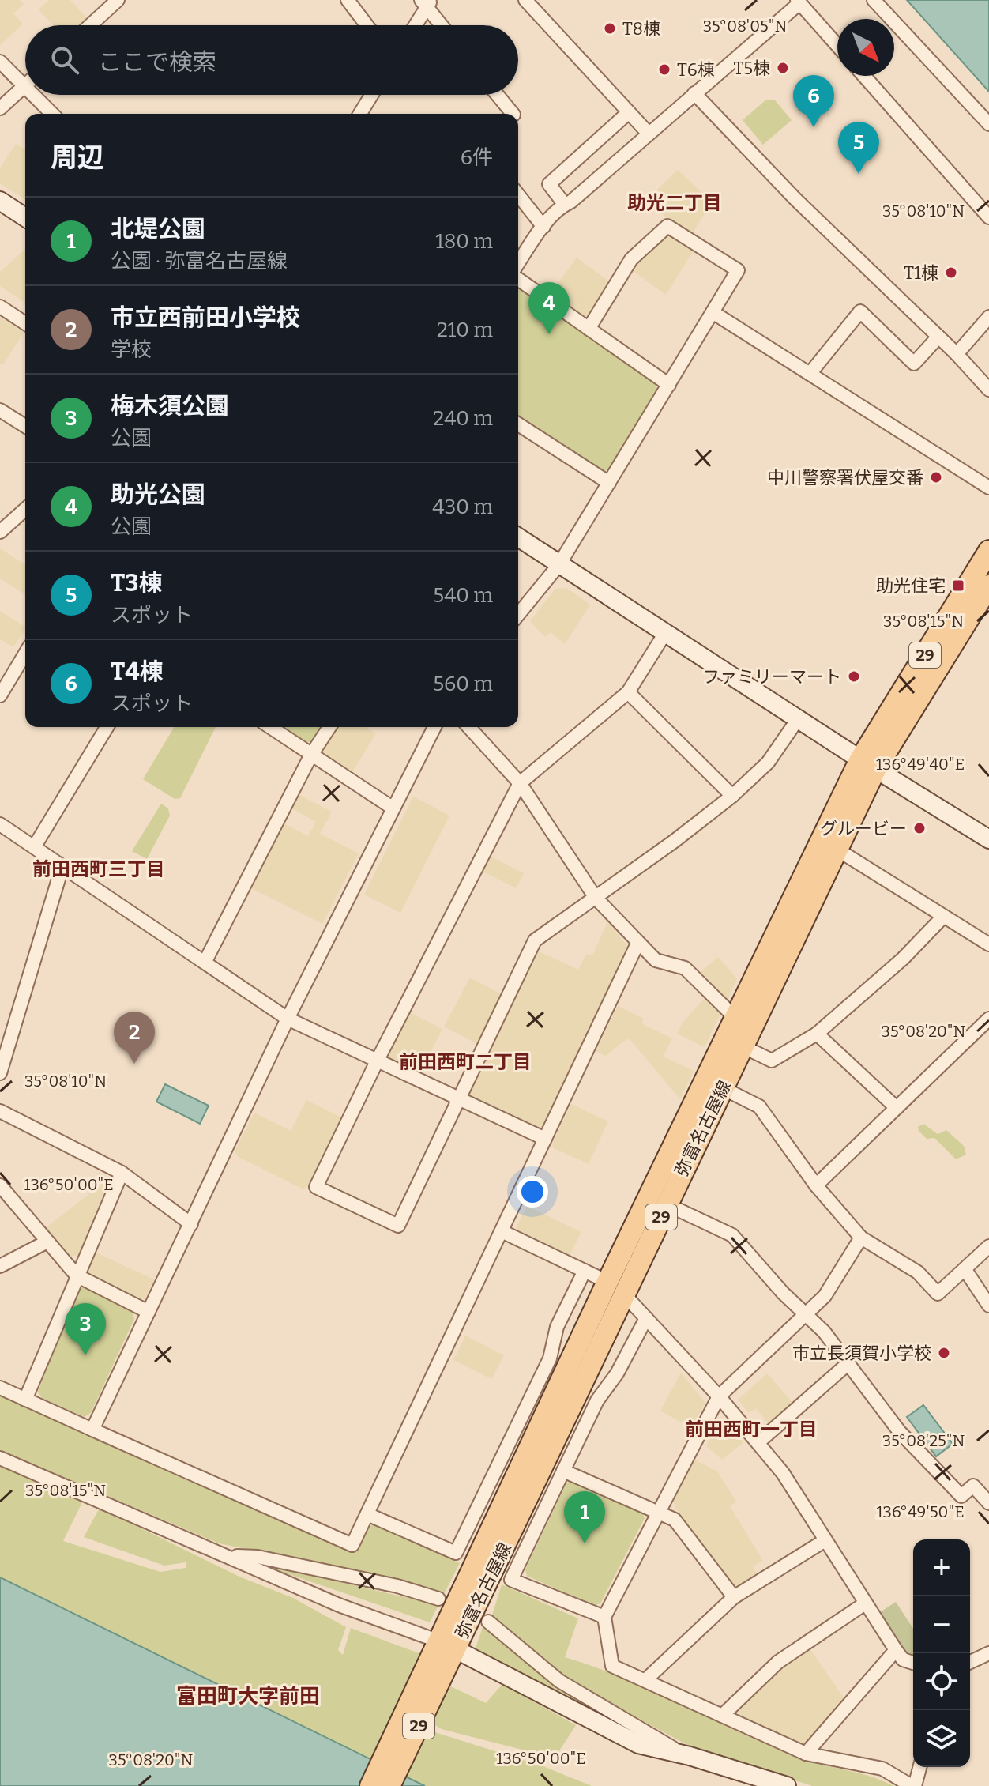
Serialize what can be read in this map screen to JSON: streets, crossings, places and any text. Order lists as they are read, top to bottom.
{
  "streets": {
    "main road": ["29", "弥富名古屋線"]
  },
  "crossings": [
    ["29", "弥富名古屋線"]
  ],
  "districts": [
    "助光二丁目",
    "前田西町三丁目",
    "前田西町二丁目",
    "前田西町一丁目",
    "富田町大字前田"
  ],
  "places": {
    "other": [
      "T8棟",
      "T5棟",
      "T6棟",
      "T1棟",
      "中川警察署伏屋交番",
      "ファミリーマート",
      "グルービー",
      "市立長須賀小学校"
    ],
    "transit": ["助光住宅"]
  },
  "north": "bottom right",
  "page": {
    "search": "ここで検索",
    "pins": [
      "6",
      "5",
      "4",
      "2",
      "3",
      "1"
    ],
    "heading": ["周辺", "6件"],
    "list": [
      {
        "mark": "1",
        "name": "北堤公園",
        "note": "公園 · 弥富名古屋線",
        "value": "180 m"
      },
      {
        "mark": "2",
        "name": "市立西前田小学校",
        "note": "学校",
        "value": "210 m"
      },
      {
        "mark": "3",
        "name": "梅木須公園",
        "note": "公園",
        "value": "240 m"
      },
      {
        "mark": "4",
        "name": "助光公園",
        "note": "公園",
        "value": "430 m"
      },
      {
        "mark": "5",
        "name": "T3棟",
        "note": "スポット",
        "value": "540 m"
      },
      {
        "mark": "6",
        "name": "T4棟",
        "note": "スポット",
        "value": "560 m"
      }
    ],
    "map_buttons": ["+", "−"]
  },
  "coordinates": [
    "35°08'05\"N",
    "35°08'10\"N",
    "35°08'15\"N",
    "136°49'40\"E",
    "35°08'20\"N",
    "136°50'00\"E",
    "35°08'25\"N",
    "136°49'50\"E"
  ]
}
